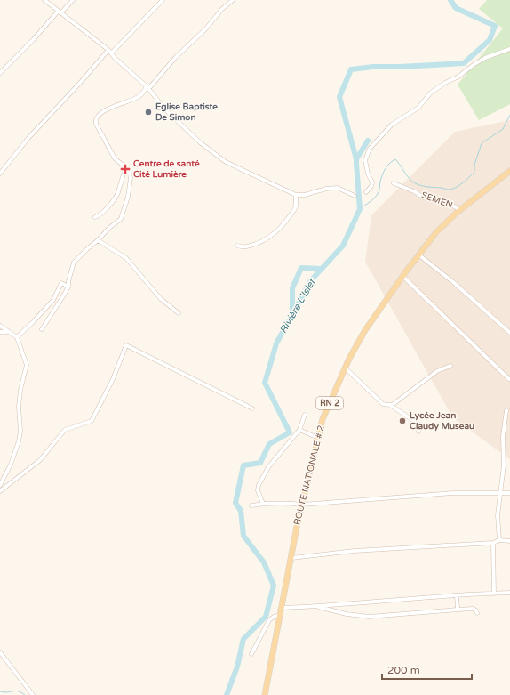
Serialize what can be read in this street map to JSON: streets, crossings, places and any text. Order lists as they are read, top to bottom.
{
  "streets": {
    "main road": ["RN 2", "ROUTE NATIONALE # 2"],
    "street": ["SEMEN"]
  },
  "crossings": [
    ["SEMEN", "ROUTE NATIONALE # 2"]
  ],
  "water": ["Rivière L'Islet"],
  "places": {
    "other": ["Eglise Baptiste De Simon", "Lycée Jean Claudy Museau"],
    "health": ["Centre de santé Cité Lumière"]
  },
  "scale_bar": "200 m"
}
